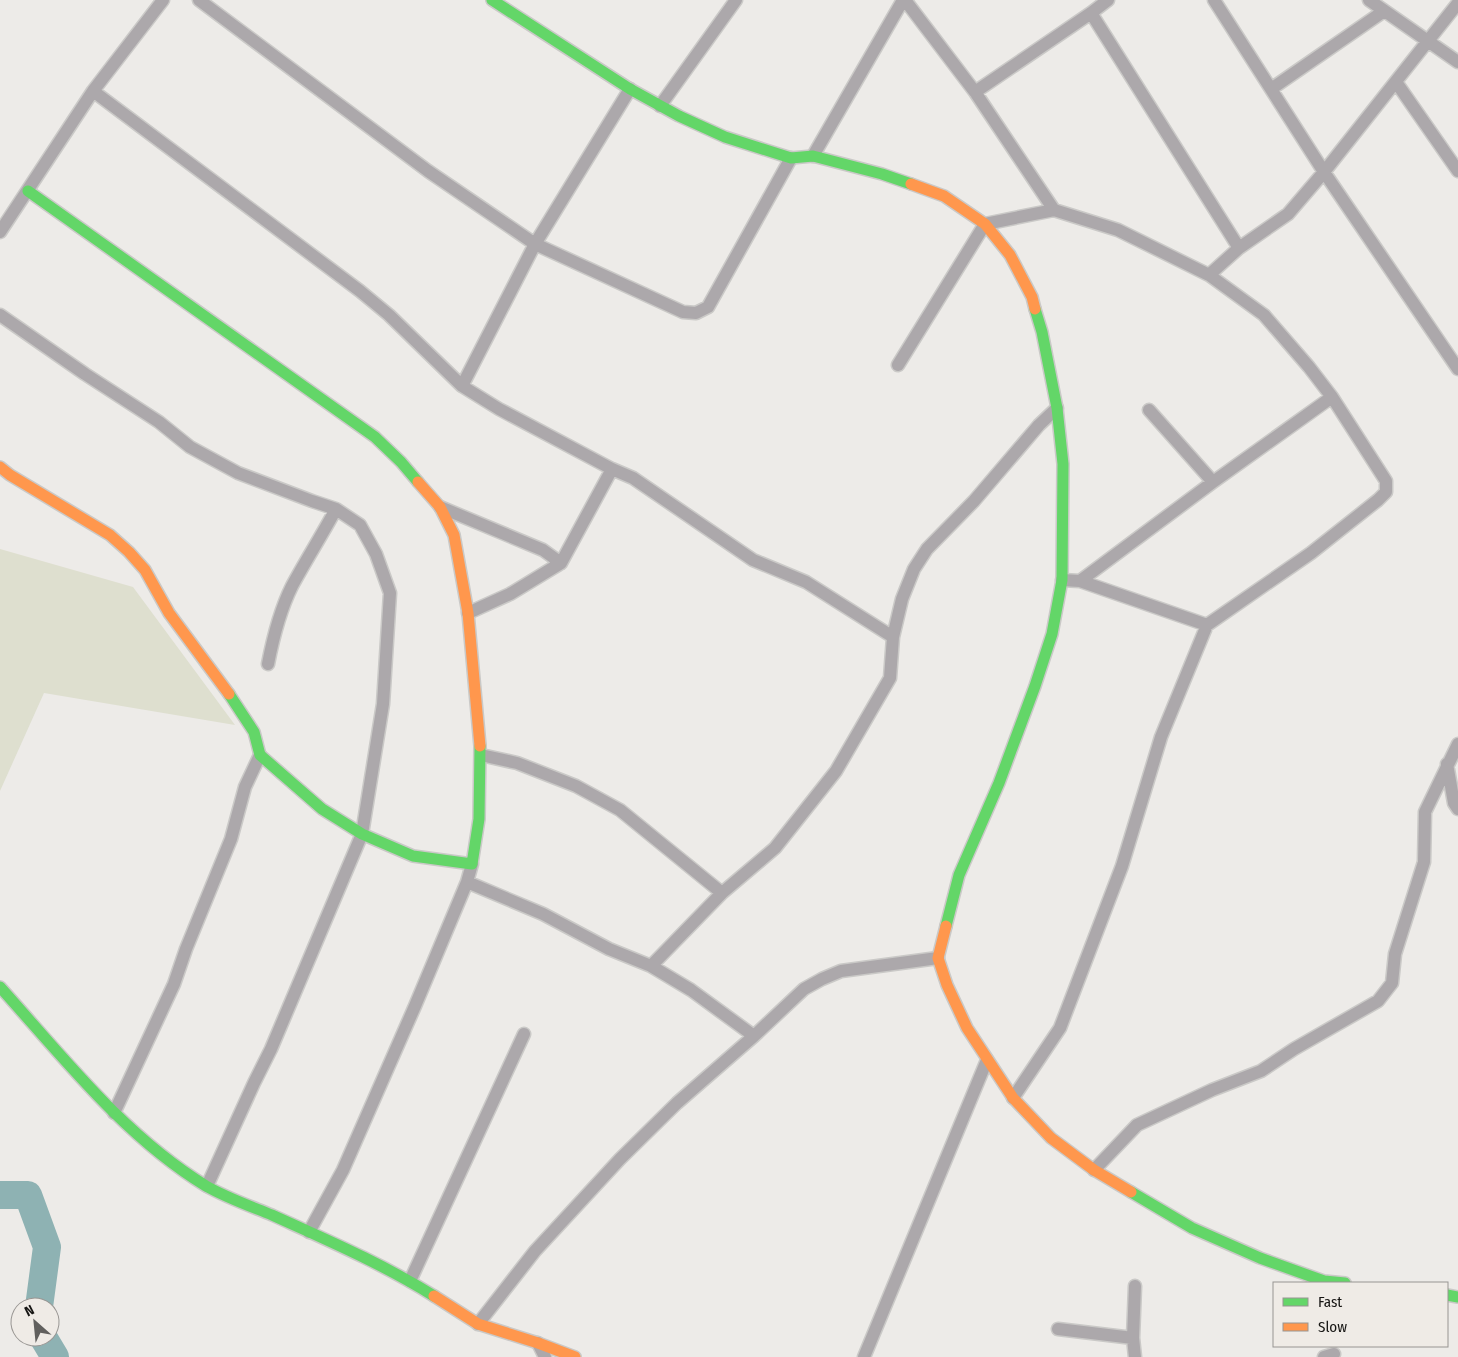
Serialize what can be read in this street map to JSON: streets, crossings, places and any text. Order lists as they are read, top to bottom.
{
  "legend": ["Fast", "Slow"],
  "north": "top left"
}
